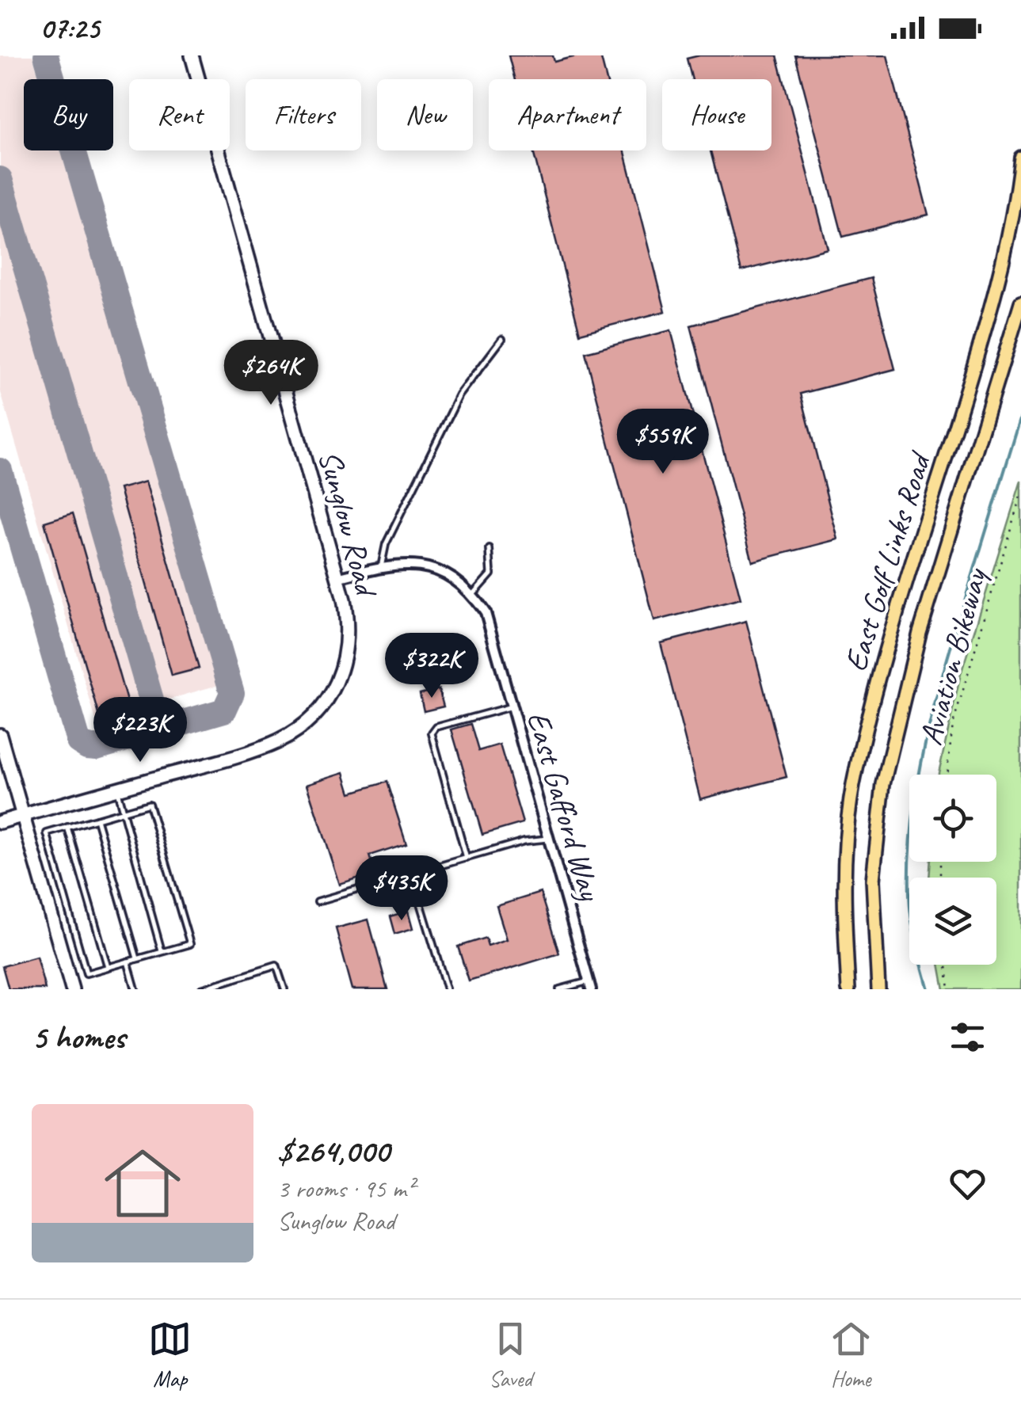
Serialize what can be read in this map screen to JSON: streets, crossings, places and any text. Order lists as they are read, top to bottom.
{
  "streets": {
    "main road": ["East Golf Links Road"],
    "street": ["Sunglow Road", "East Gafford Way"],
    "path": ["Aviation Bikeway"]
  },
  "crossings": [
    ["Sunglow Road", "East Gafford Way"]
  ],
  "page": {
    "status": "07:25",
    "chip": [
      "Buy",
      "Rent",
      "Filters",
      "New",
      "Apartment",
      "House"
    ],
    "price": [
      "$264K",
      "$559K",
      "$322K",
      "$223K",
      "$435K"
    ],
    "heading": "5 homes",
    "list": [
      {
        "name": "$264,000",
        "note": "3 rooms · 95 m² · Sunglow Road"
      }
    ],
    "tabs": ["Map", "Saved", "Home"]
  }
}
